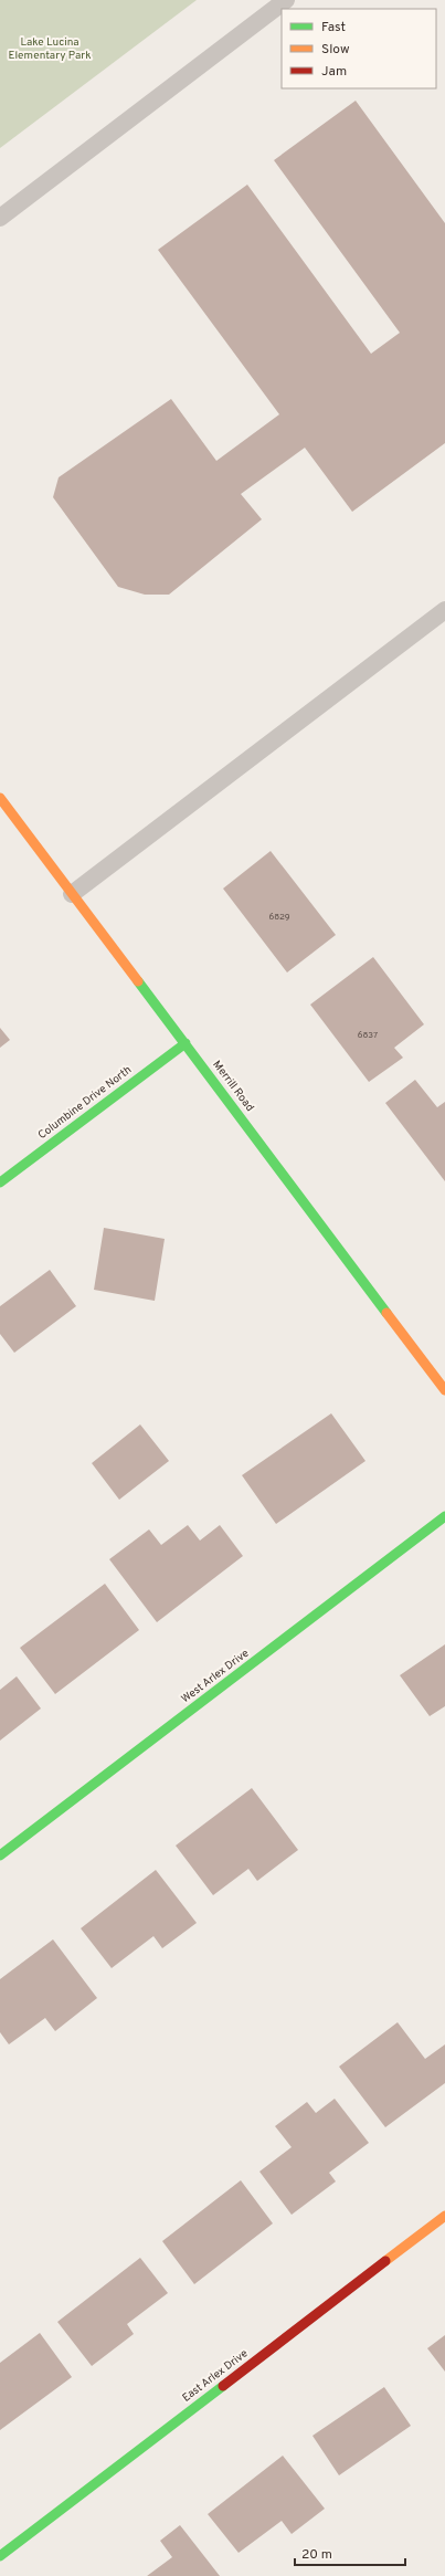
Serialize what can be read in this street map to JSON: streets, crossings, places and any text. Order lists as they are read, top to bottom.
{
  "streets": {
    "street": [
      "Merrill Road",
      "Columbine Drive North",
      "West Arlex Drive",
      "East Arlex Drive"
    ]
  },
  "crossings": [
    ["Merrill Road", "Columbine Drive North"]
  ],
  "parks": ["Lake Lucina Elementary Park"],
  "house_numbers": ["6829", "6837"],
  "legend": ["Fast", "Slow", "Jam"],
  "scale_bar": "20 m"
}
